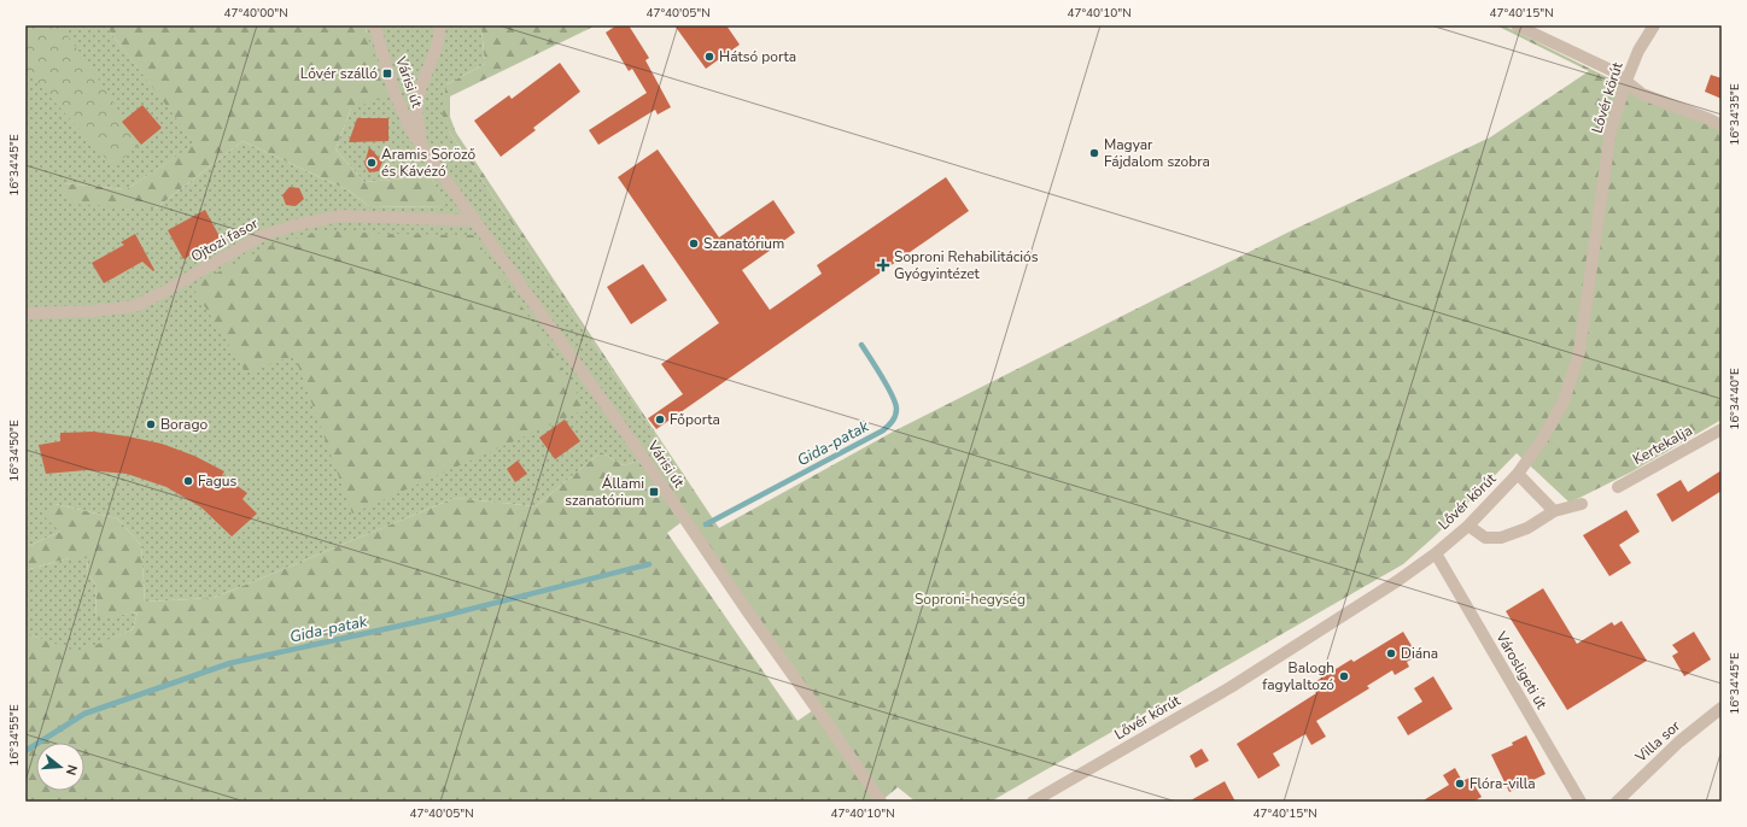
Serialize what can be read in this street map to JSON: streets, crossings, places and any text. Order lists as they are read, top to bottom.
{
  "streets": {
    "street": [
      "Várisi út",
      "Lővér körút",
      "Ojtozi fasor",
      "Kertekalja",
      "Városligeti út",
      "Villa sor"
    ]
  },
  "crossings": [
    ["Várisi út", "Ojtozi fasor"],
    ["Lővér körút", "Városligeti út"]
  ],
  "water": ["Gida-patak"],
  "parks": ["Soproni-hegység"],
  "places": {
    "other": [
      "Hátsó porta",
      "Magyar Fájdalom szobra",
      "Aramis Söröző és Kávézó",
      "Szanatórium",
      "Főporta",
      "Borago",
      "Fagus",
      "Diána",
      "Balogh fagylaltozó",
      "Flóra-villa"
    ],
    "transit": ["Lővér szálló", "Állami szanatórium"],
    "health": ["Soproni Rehabilitációs Gyógyintézet"]
  },
  "north": "right",
  "coordinates": [
    "47°40'00\"N",
    "47°40'05\"N",
    "47°40'10\"N",
    "47°40'15\"N",
    "16°34'35\"E",
    "16°34'45\"E",
    "16°34'40\"E",
    "16°34'50\"E",
    "16°34'55\"E"
  ]
}
